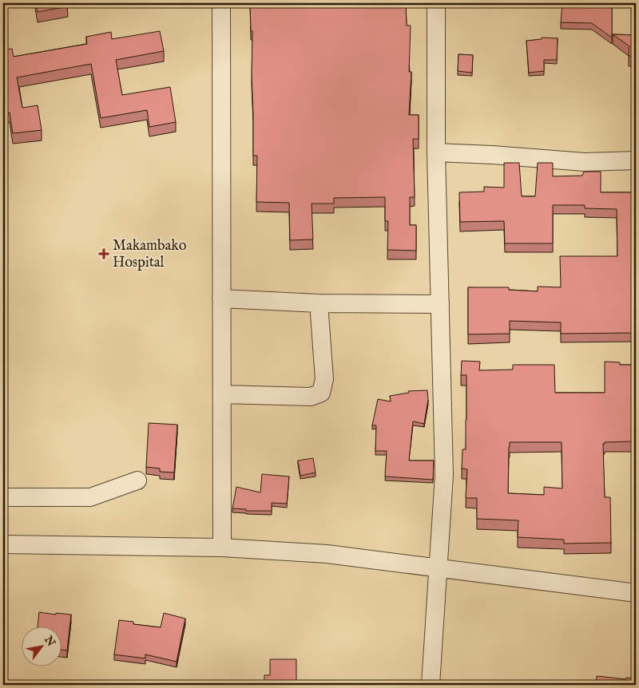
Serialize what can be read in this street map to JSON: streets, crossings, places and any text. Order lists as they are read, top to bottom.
{
  "places": {
    "health": ["Makambako Hospital"]
  },
  "north": "top right"
}
